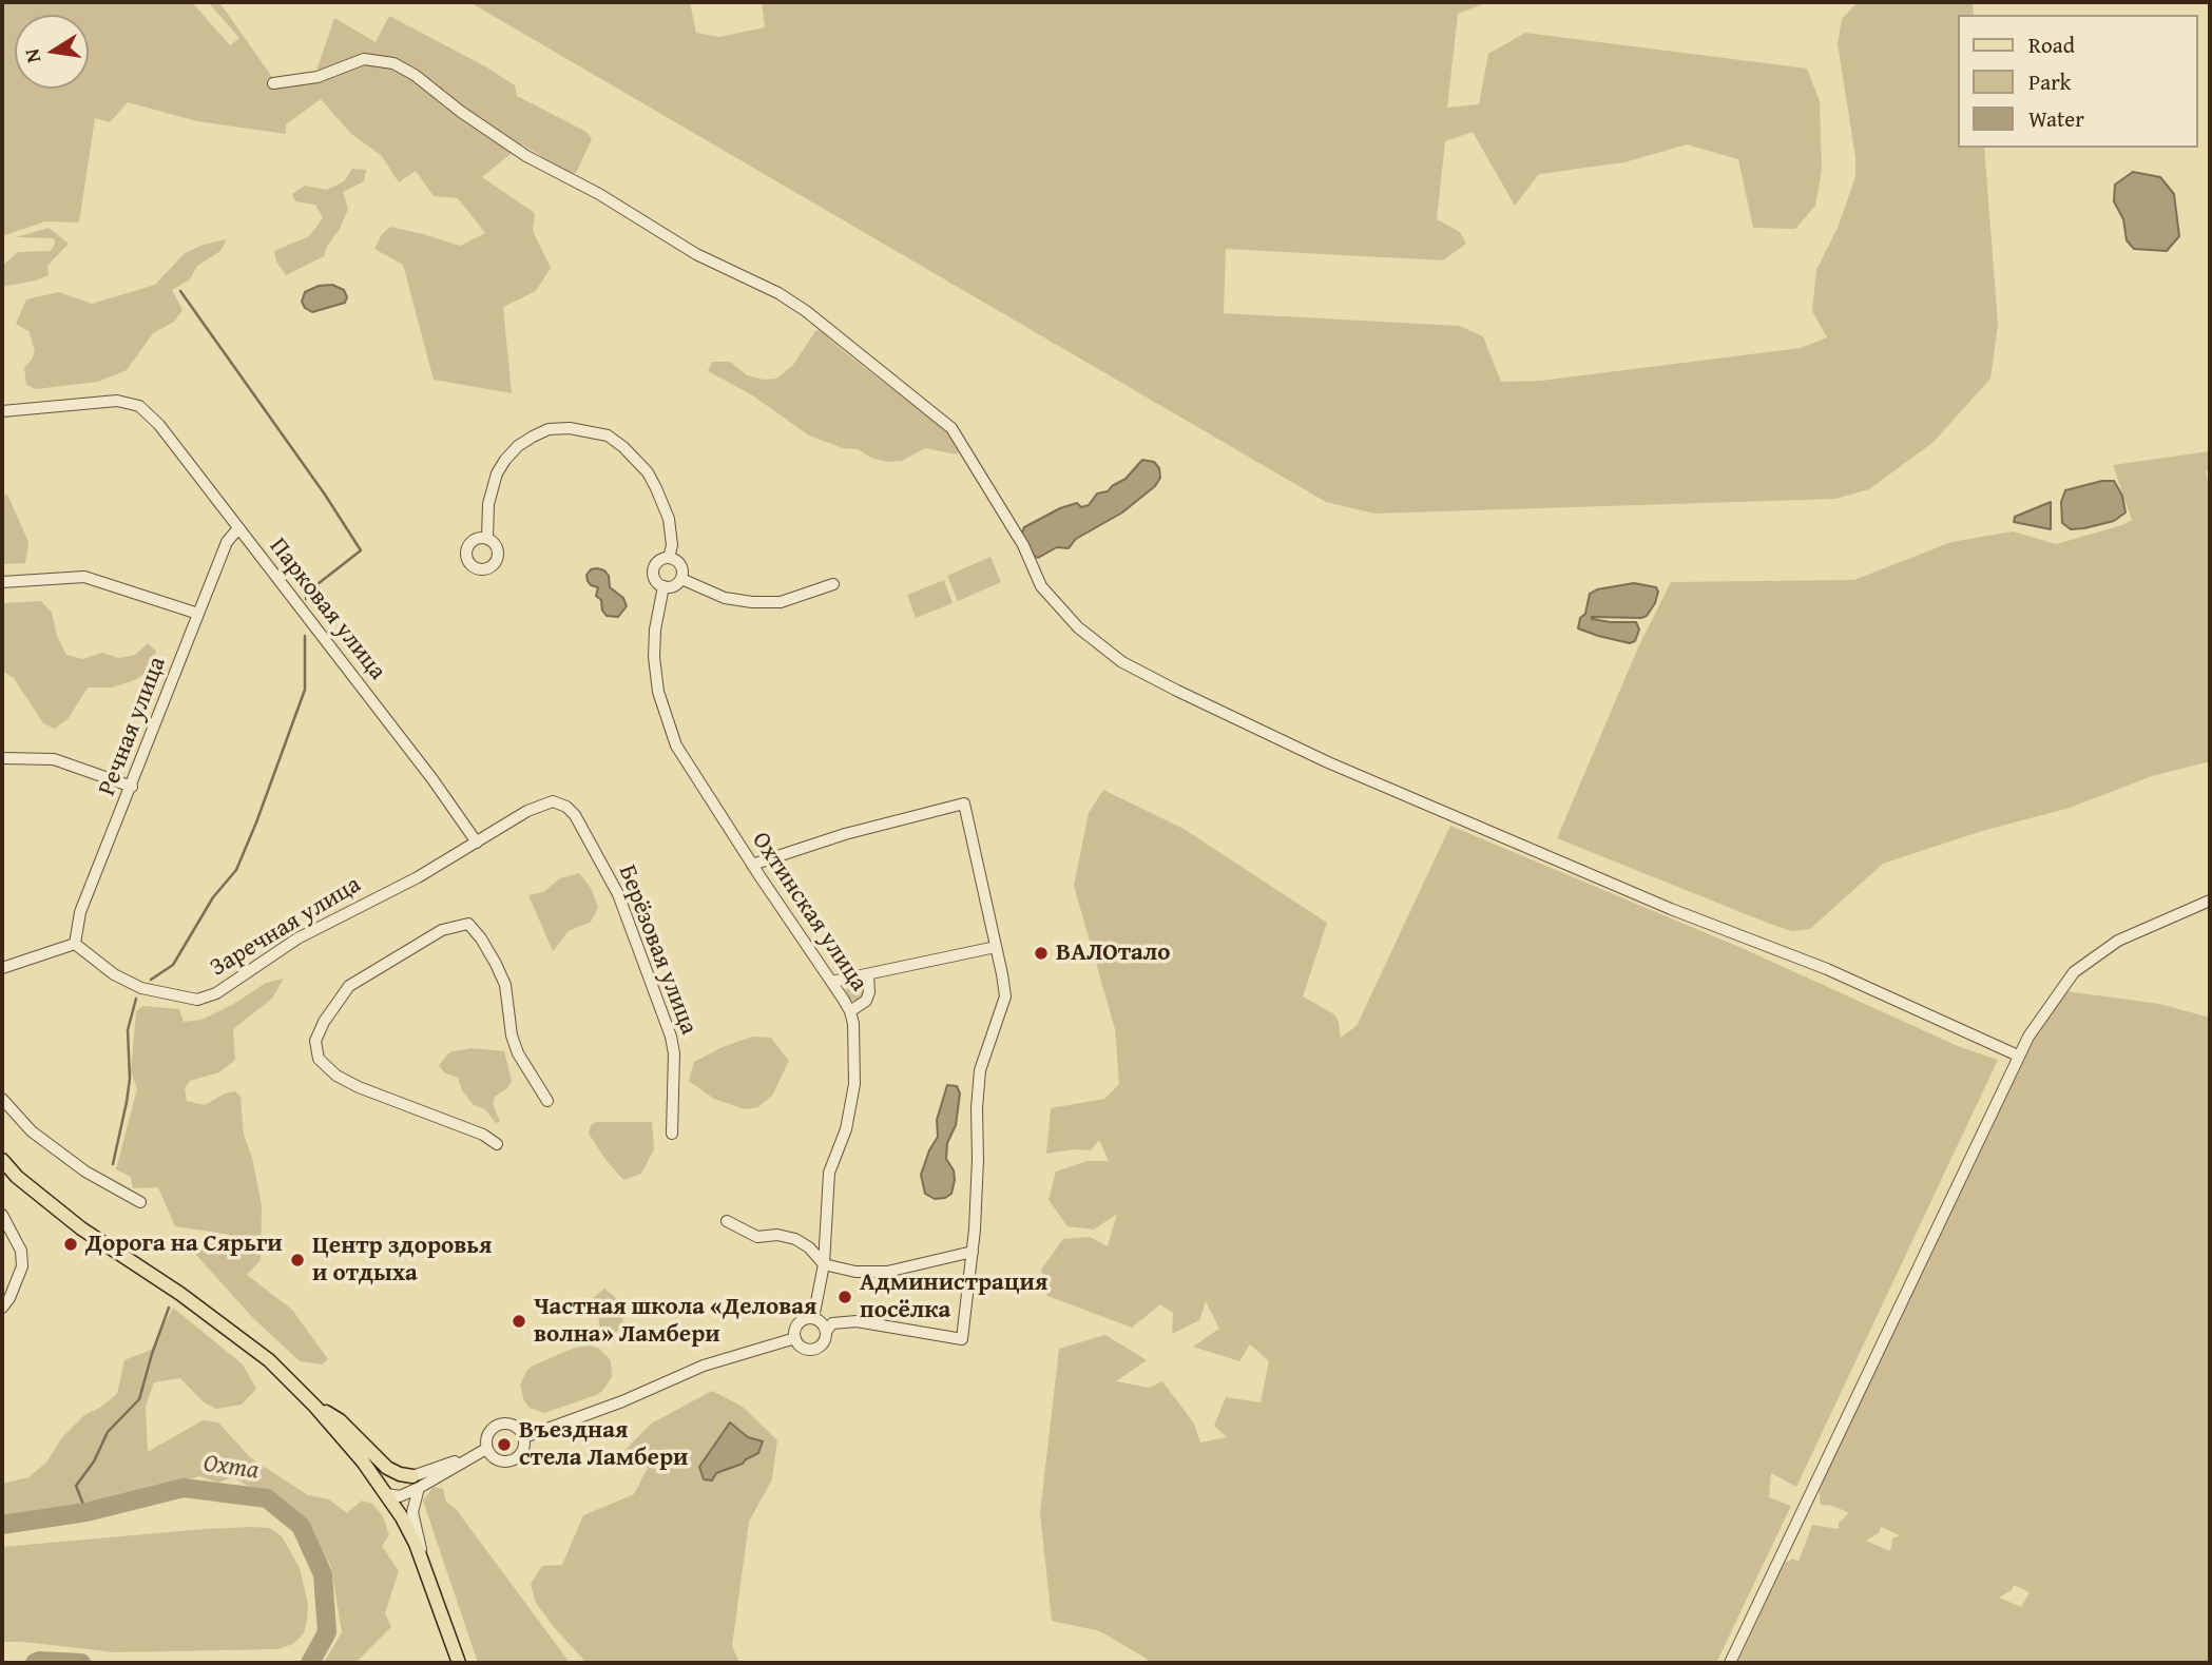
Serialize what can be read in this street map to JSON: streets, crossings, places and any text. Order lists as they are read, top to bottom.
{
  "streets": {
    "street": [
      "Парковая улица",
      "Речная улица",
      "Охтинская улица",
      "Заречная улица",
      "Берёзовая улица"
    ]
  },
  "crossings": [
    ["Парковая улица", "Речная улица"],
    ["Парковая улица", "Заречная улица"],
    ["Речная улица", "Заречная улица"],
    ["Заречная улица", "Берёзовая улица"]
  ],
  "water": ["Охта"],
  "places": [
    "ВАЛОтало",
    "Дорога на Сярьги",
    "Центр здоровья и отдыха",
    "Администрация посёлка",
    "Частная школа «Деловая волна» Ламбери",
    "Въездная стела Ламбери"
  ],
  "legend": ["Road", "Park", "Water"],
  "north": "left"
}
